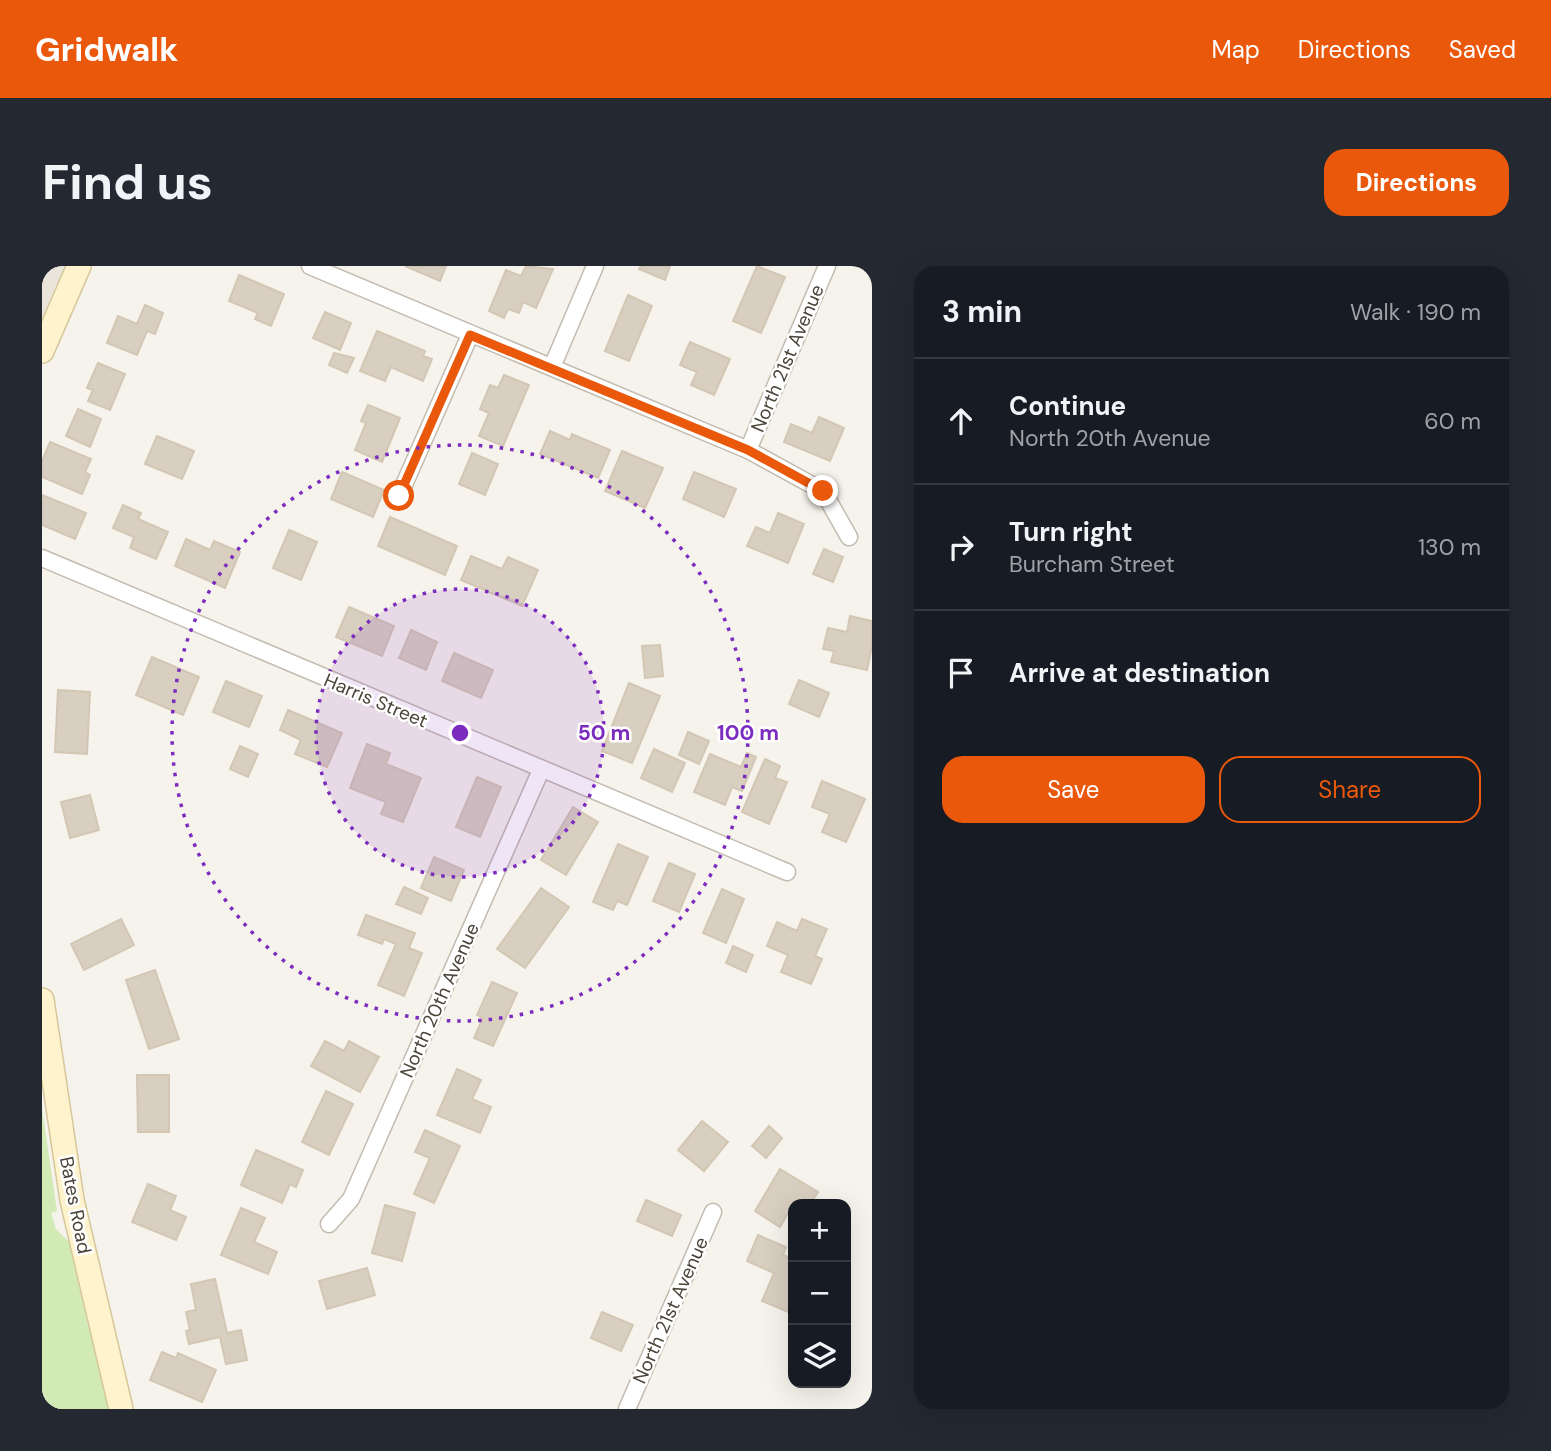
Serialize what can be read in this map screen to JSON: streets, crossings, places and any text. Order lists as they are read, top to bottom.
{
  "streets": {
    "street": [
      "North 21st Avenue",
      "Harris Street",
      "North 20th Avenue",
      "Bates Road"
    ]
  },
  "crossings": [
    ["Harris Street", "North 20th Avenue"]
  ],
  "page": {
    "header": "Gridwalk",
    "nav": ["Map", "Directions", "Saved"],
    "buttons": [
      "Directions",
      ["Save", "Share"]
    ],
    "title": "Find us",
    "heading": ["3 min", "Walk · 190 m"],
    "list": [
      ["Continue", "North 20th Avenue", "60 m"],
      ["Turn right", "Burcham Street", "130 m"],
      "Arrive at destination"
    ],
    "map_buttons": ["+", "−"]
  },
  "rings": ["50 m", "100 m"]
}
